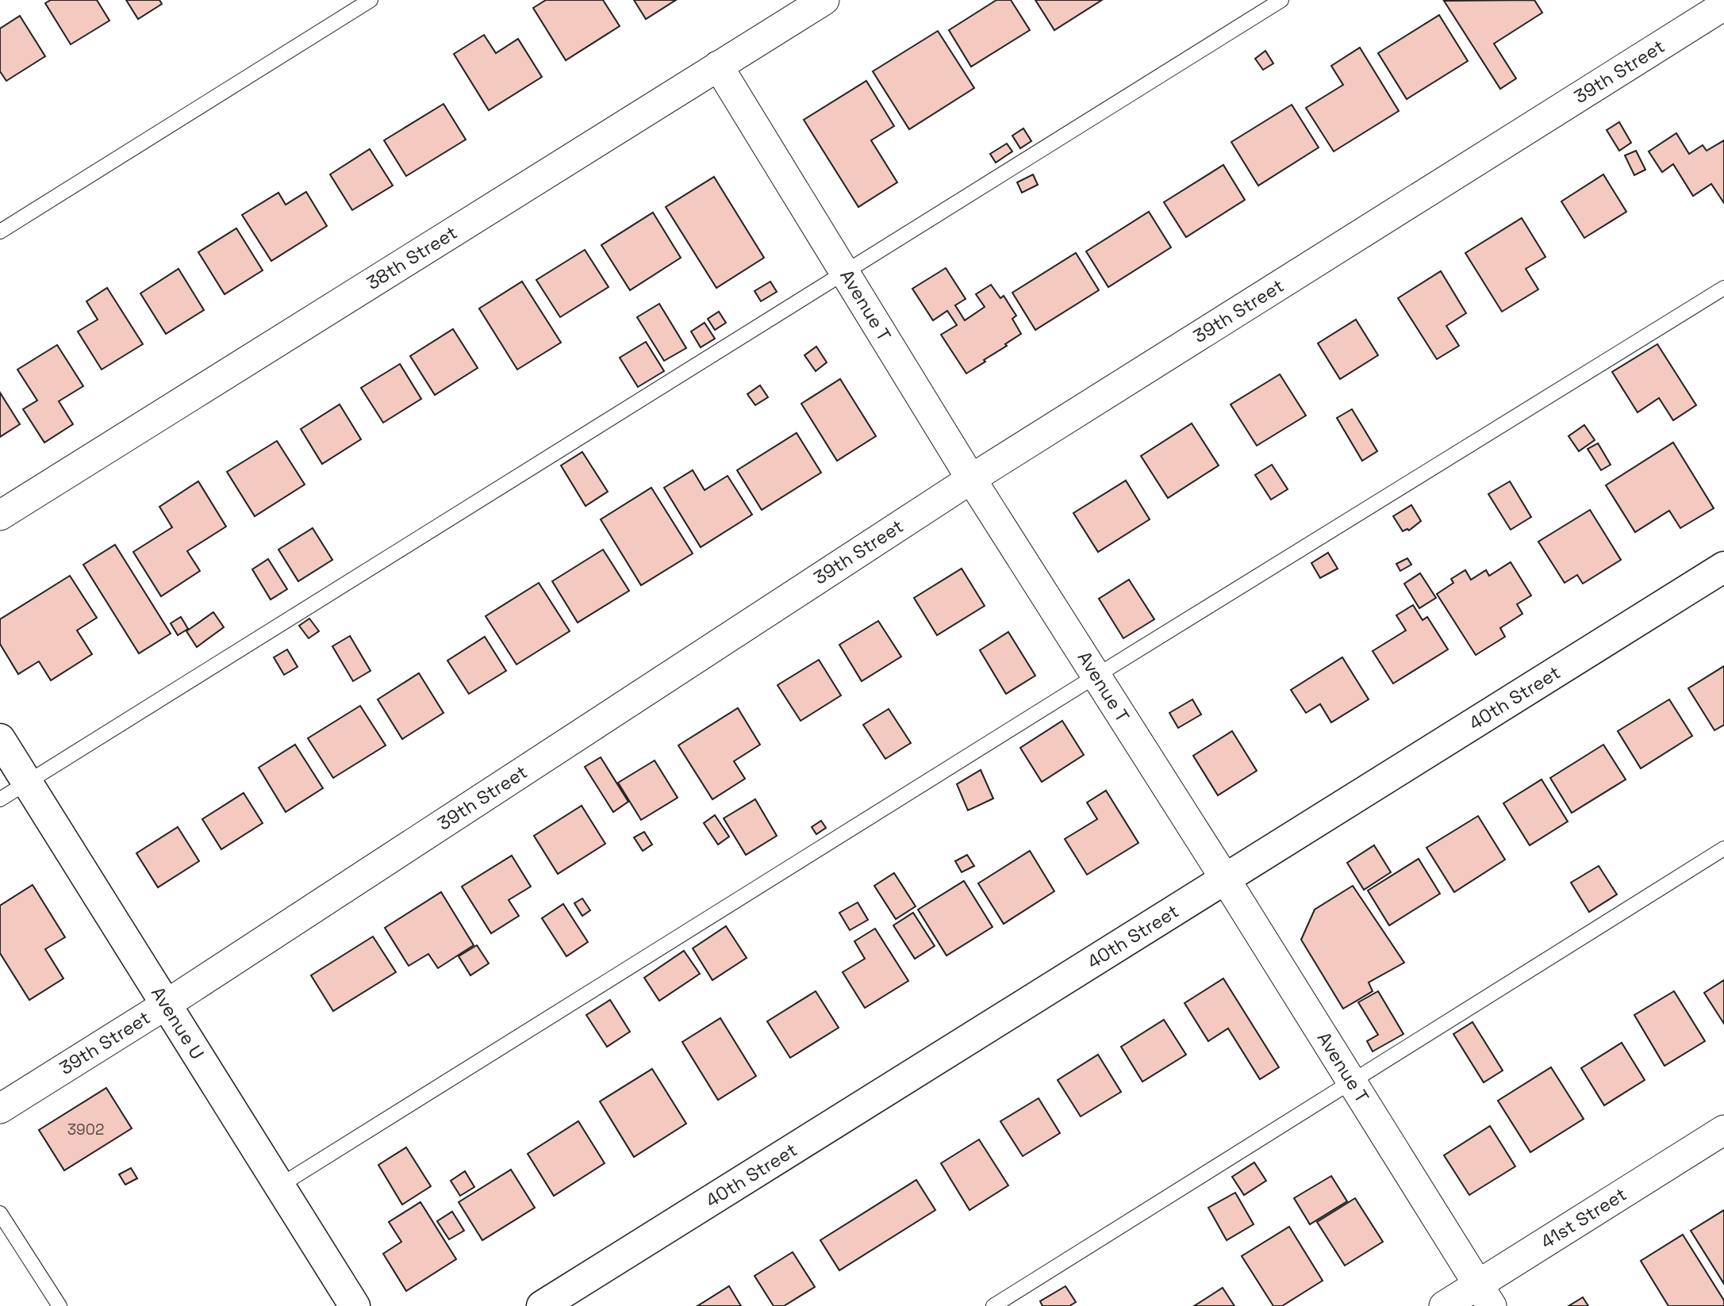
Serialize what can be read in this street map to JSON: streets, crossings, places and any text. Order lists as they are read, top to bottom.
{
  "streets": {
    "street": [
      "39th Street",
      "38th Street",
      "Avenue T",
      "40th Street",
      "Avenue U",
      "41st Street"
    ]
  },
  "crossings": [
    ["39th Street", "Avenue T"],
    ["39th Street", "Avenue U"],
    ["38th Street", "Avenue T"],
    ["Avenue T", "40th Street"],
    ["Avenue T", "41st Street"]
  ],
  "house_numbers": ["3902"]
}
